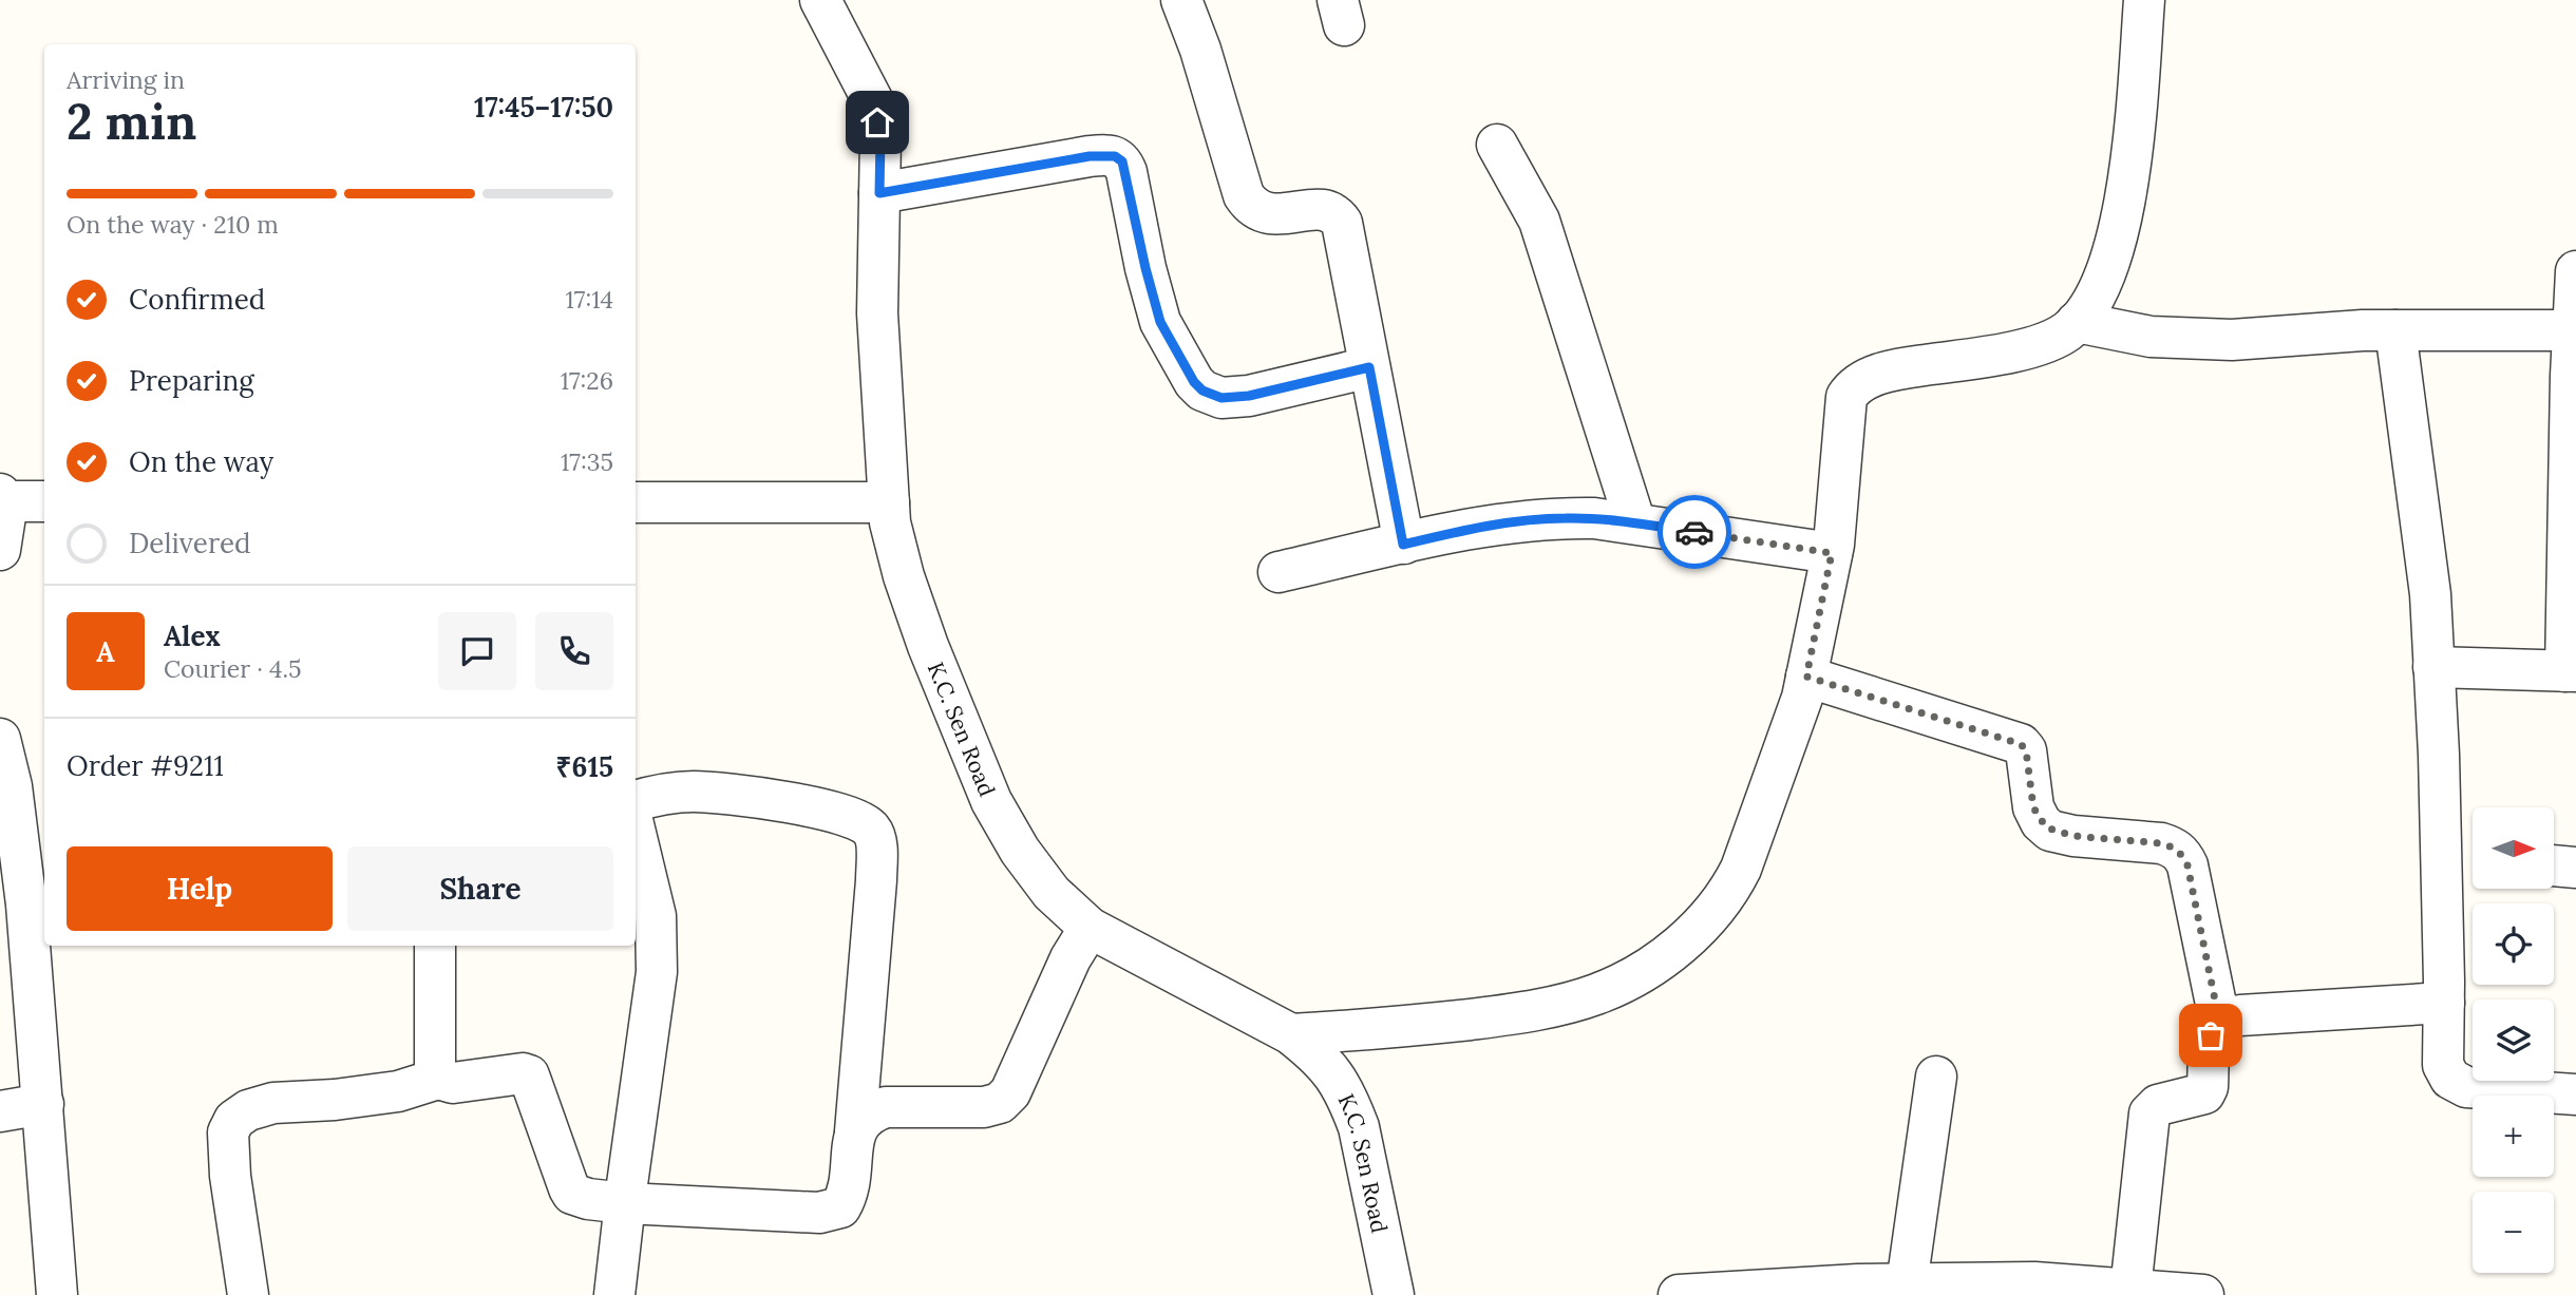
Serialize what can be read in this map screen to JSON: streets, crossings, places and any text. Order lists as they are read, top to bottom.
{
  "streets": {
    "street": ["K.C. Sen Road"]
  },
  "north": "right",
  "page": {
    "heading": ["2 min", "Arriving in", "17:45–17:50"],
    "panel": [
      "Alex",
      "Courier · 4.5",
      "Order #9211",
      "₹615"
    ],
    "bar": "On the way · 210 m",
    "list": [
      ["Confirmed", "17:14"],
      ["Preparing", "17:26"],
      ["On the way", "17:35"],
      "Delivered"
    ],
    "round": "A",
    "map_buttons": ["+", "−"],
    "buttons": ["Help", "Share"]
  }
}
